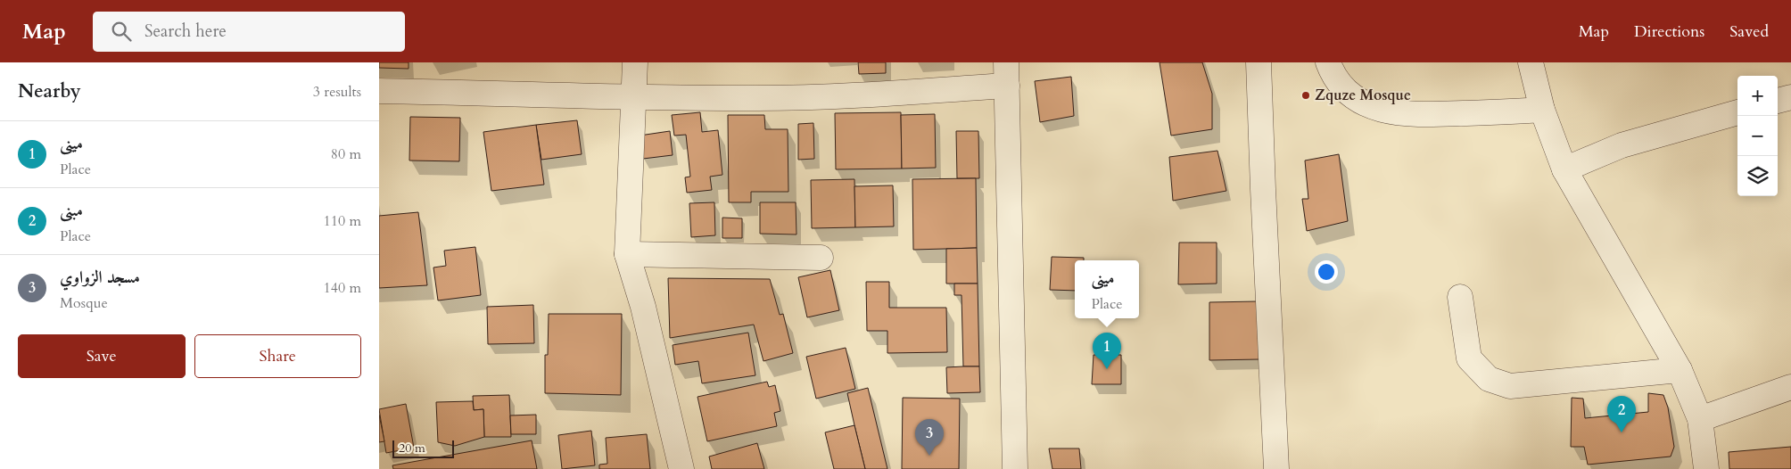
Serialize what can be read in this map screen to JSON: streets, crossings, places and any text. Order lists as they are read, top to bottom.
{
  "places": ["Zquze Mosque"],
  "scale_bar": "20 m",
  "page": {
    "header": "Map",
    "search": "Search here",
    "nav": ["Map", "Directions", "Saved"],
    "heading": ["Nearby", "3 results"],
    "map_buttons": ["+", "−"],
    "list": [
      {
        "mark": "1",
        "name": "مينى",
        "note": "Place",
        "value": "80 m"
      },
      {
        "mark": "2",
        "name": "مبنى",
        "note": "Place",
        "value": "110 m"
      },
      {
        "mark": "3",
        "name": "مسجد الزواوي",
        "note": "Mosque",
        "value": "140 m"
      }
    ],
    "popup": ["مينى", "Place"],
    "buttons": ["Save", "Share"],
    "pins": ["1", "2", "3"],
    "scale": "20 m"
  }
}
